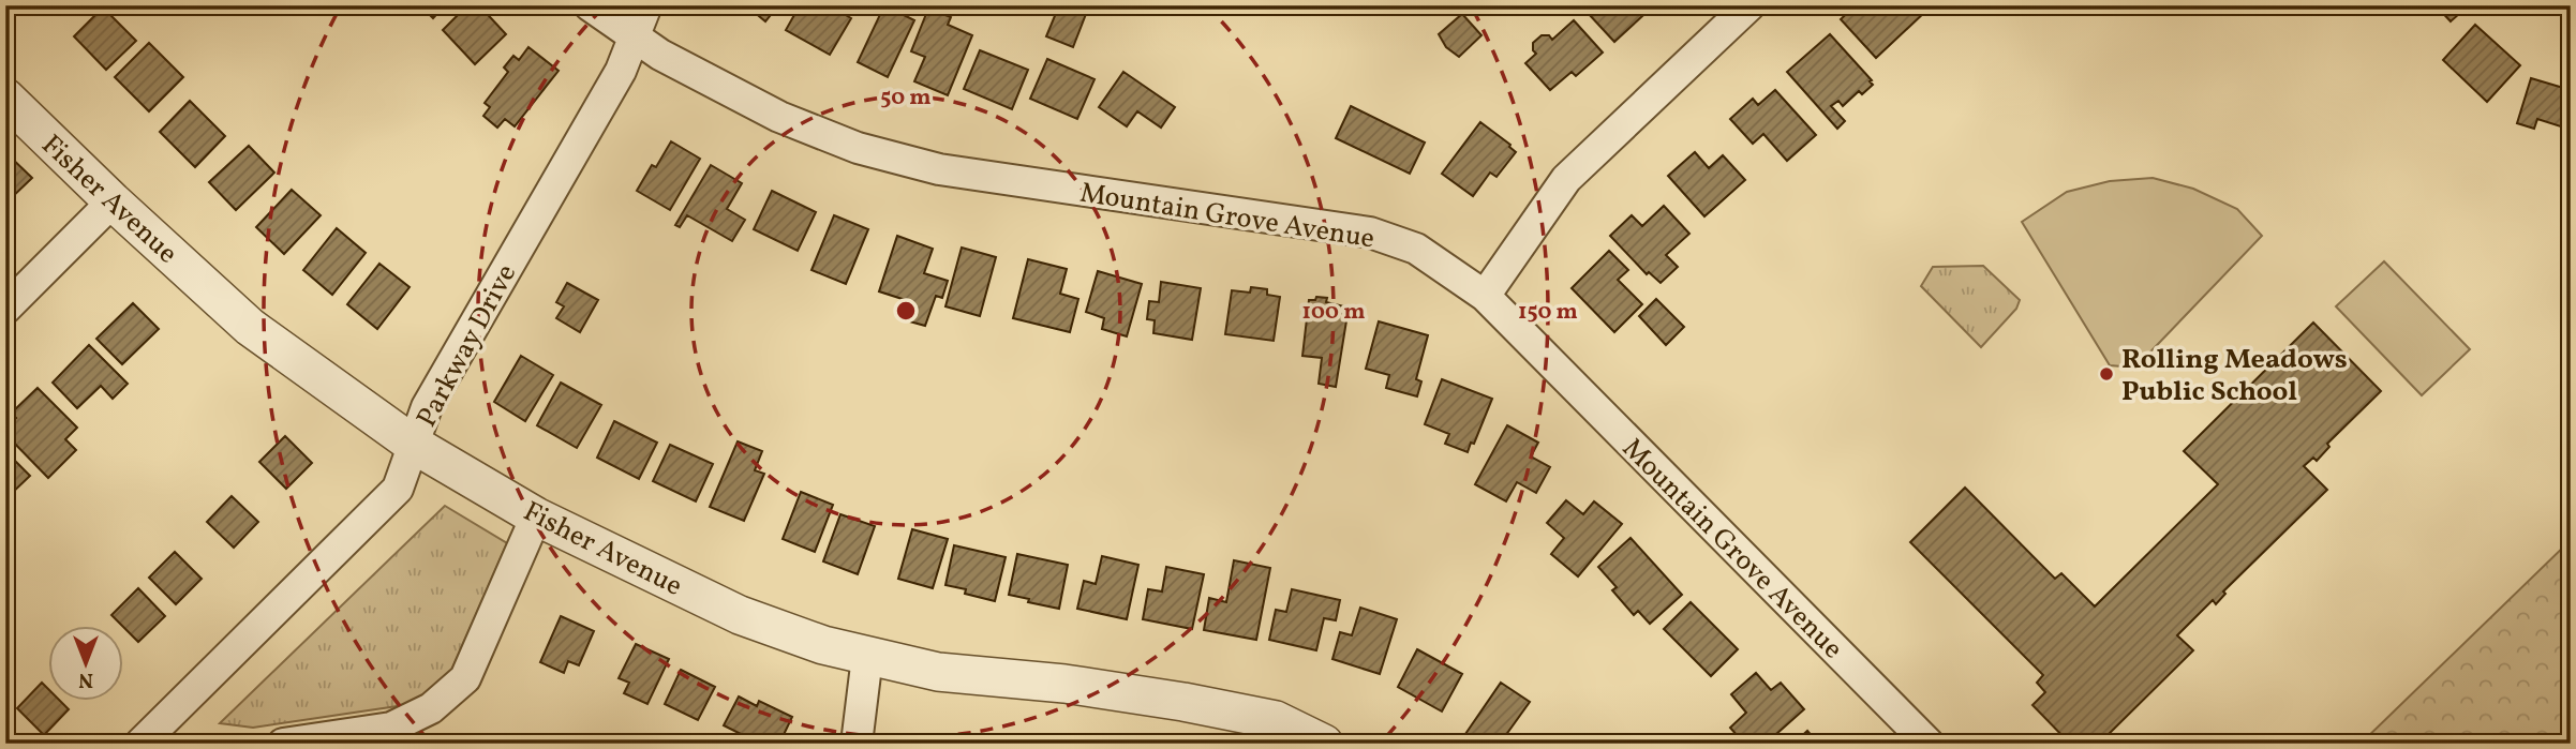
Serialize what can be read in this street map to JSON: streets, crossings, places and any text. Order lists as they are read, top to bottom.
{
  "streets": {
    "street": ["Fisher Avenue", "Mountain Grove Avenue", "Parkway Drive"]
  },
  "crossings": [
    ["Fisher Avenue", "Parkway Drive"],
    ["Mountain Grove Avenue", "Parkway Drive"]
  ],
  "places": ["Rolling Meadows Public School"],
  "north": "bottom",
  "rings": ["50 m", "100 m", "150 m"]
}
